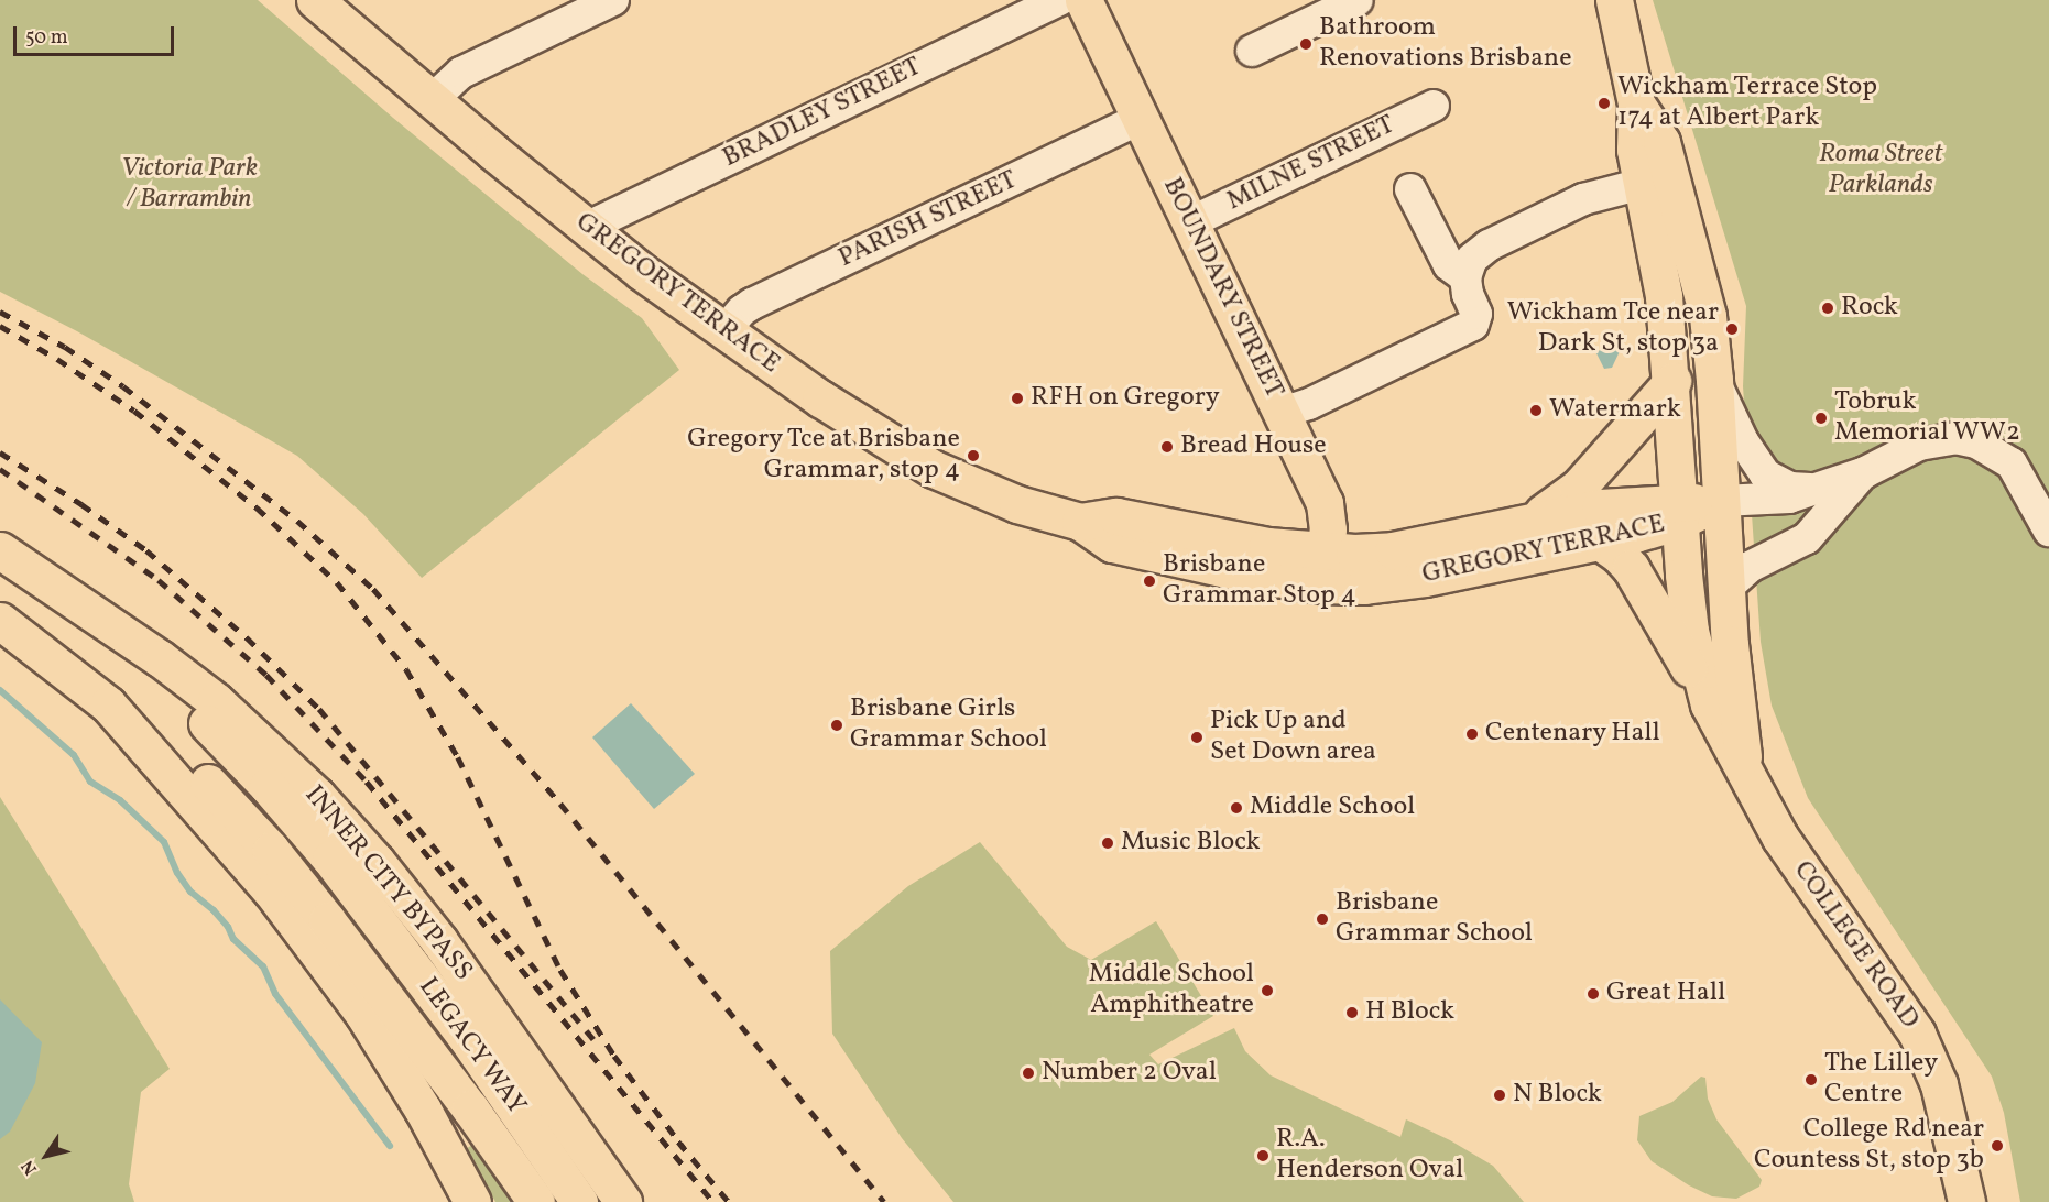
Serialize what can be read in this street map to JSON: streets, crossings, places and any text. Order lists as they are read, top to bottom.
{
  "streets": {
    "main road": [
      "BOUNDARY STREET",
      "GREGORY TERRACE",
      "INNER CITY BYPASS",
      "COLLEGE ROAD",
      "LEGACY WAY"
    ],
    "street": ["BRADLEY STREET", "MILNE STREET", "PARISH STREET"]
  },
  "crossings": [
    ["BRADLEY STREET", "GREGORY TERRACE"],
    ["MILNE STREET", "BOUNDARY STREET"],
    ["PARISH STREET", "BOUNDARY STREET"],
    ["PARISH STREET", "GREGORY TERRACE"],
    ["BOUNDARY STREET", "GREGORY TERRACE"],
    ["GREGORY TERRACE", "COLLEGE ROAD"],
    ["INNER CITY BYPASS", "LEGACY WAY"]
  ],
  "parks": ["Roma Street Parklands", "Victoria Park / Barrambin"],
  "places": [
    "Bathroom Renovations Brisbane",
    "Wickham Terrace Stop 174 at Albert Park",
    "Rock",
    "Wickham Tce near Dark St, stop 3a",
    "RFH on Gregory",
    "Watermark",
    "Tobruk Memorial WW2",
    "Bread House",
    "Gregory Tce at Brisbane Grammar, stop 4",
    "Brisbane Grammar Stop 4",
    "Brisbane Girls Grammar School",
    "Centenary Hall",
    "Pick Up and Set Down area",
    "Middle School",
    "Music Block",
    "Brisbane Grammar School",
    "Middle School Amphitheatre",
    "Great Hall",
    "H Block",
    "Number 2 Oval",
    "The Lilley Centre",
    "N Block",
    "College Rd near Countess St, stop 3b",
    "R.A. Henderson Oval"
  ],
  "scale_bar": "50 m",
  "north": "bottom left"
}
